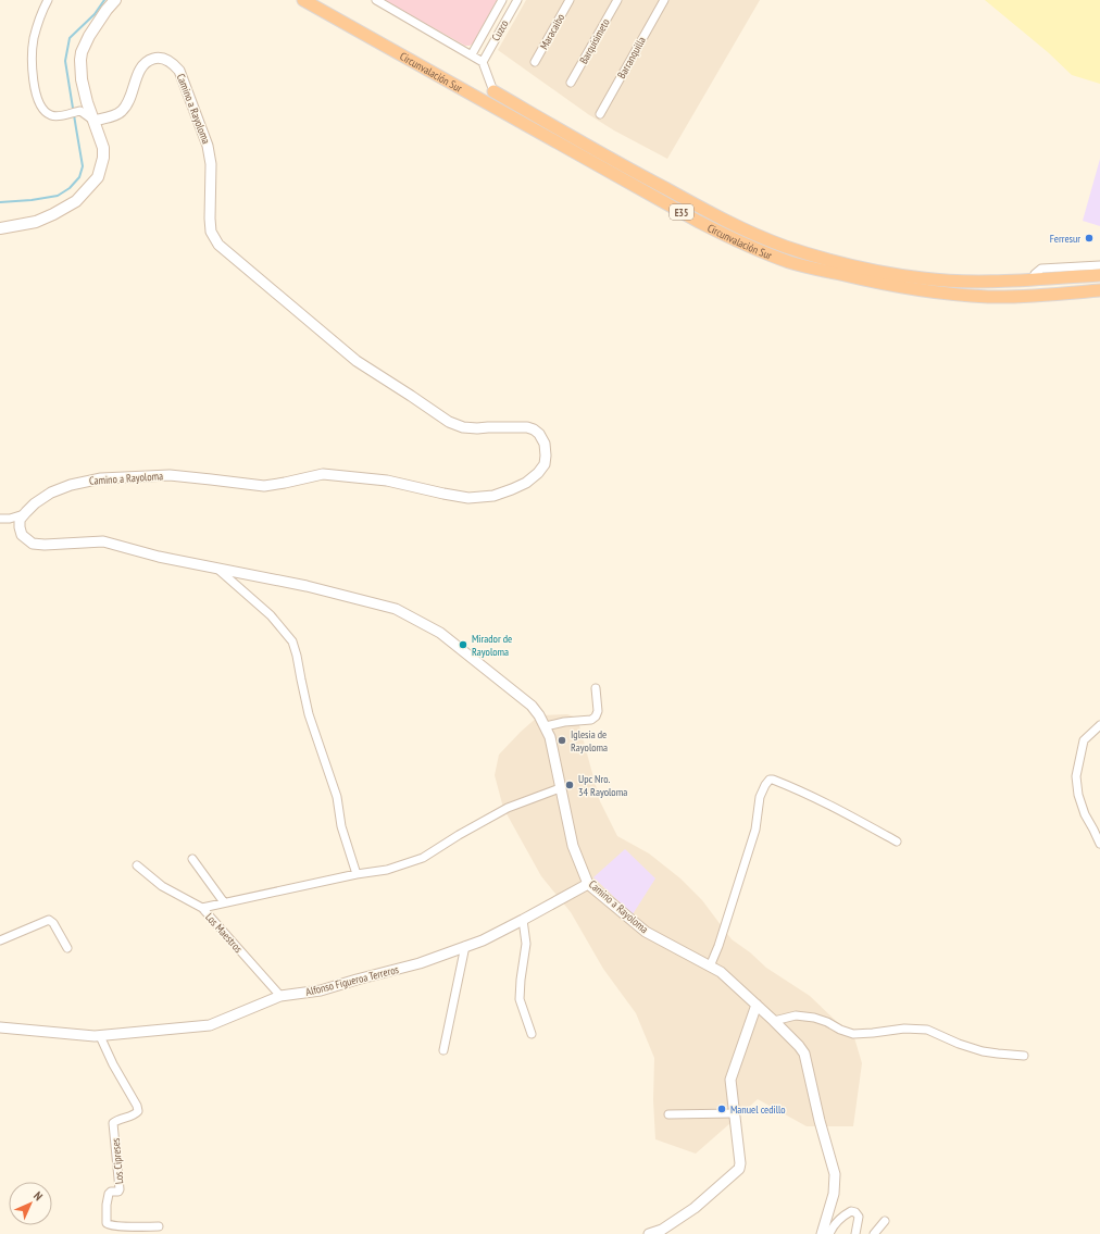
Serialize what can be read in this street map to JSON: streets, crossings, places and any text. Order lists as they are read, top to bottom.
{
  "streets": {
    "highway": ["Circunvalación Sur", "E35"],
    "street": [
      "Cuzco",
      "Maracaibo",
      "Barquisimeto",
      "Barranquilla",
      "Camino a Rayoloma",
      "Los Maestros",
      "Alfonso Figueroa Terreros",
      "Los Cipreses"
    ]
  },
  "crossings": [
    ["Camino a Rayoloma", "Alfonso Figueroa Terreros"],
    ["Los Maestros", "Alfonso Figueroa Terreros"],
    ["Alfonso Figueroa Terreros", "Los Cipreses"]
  ],
  "places": [
    "Ferresur",
    "Mirador de Rayoloma",
    "Iglesia de Rayoloma",
    "Upc Nro. 34 Rayoloma",
    "Manuel cedillo"
  ],
  "north": "top right"
}
